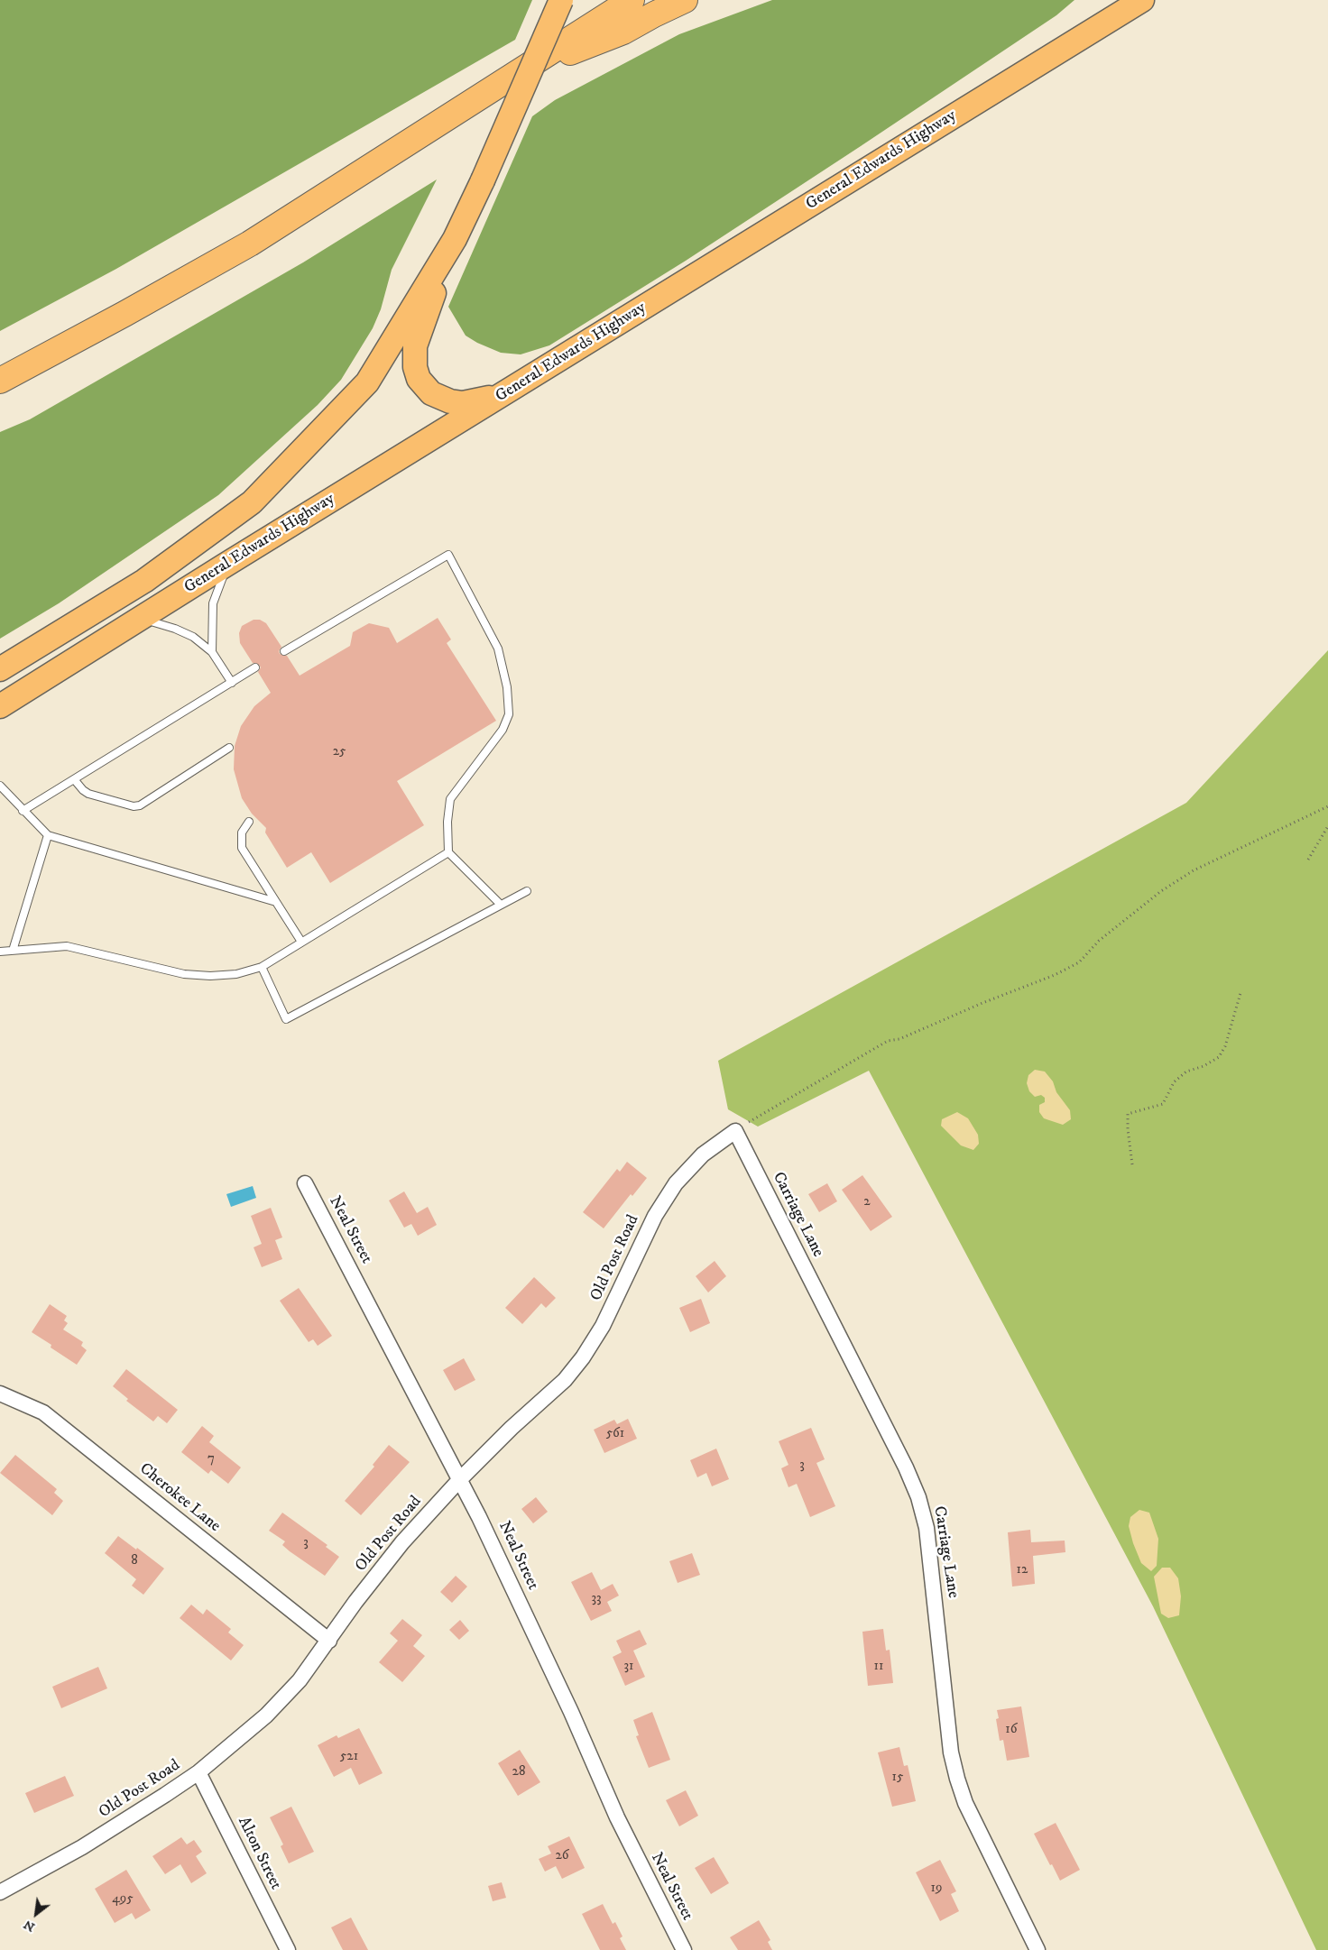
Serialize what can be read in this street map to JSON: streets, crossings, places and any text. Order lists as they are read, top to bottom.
{
  "streets": {
    "main road": ["General Edwards Highway"],
    "street": [
      "Carriage Lane",
      "Neal Street",
      "Old Post Road",
      "Cherokee Lane",
      "Alton Street"
    ]
  },
  "crossings": [
    ["Carriage Lane", "Old Post Road"],
    ["Neal Street", "Old Post Road"],
    ["Old Post Road", "Cherokee Lane"],
    ["Old Post Road", "Alton Street"]
  ],
  "house_numbers": [
    "25",
    "2",
    "561",
    "7",
    "3",
    "3",
    "8",
    "12",
    "33",
    "31",
    "11",
    "16",
    "521",
    "28",
    "15",
    "26",
    "19",
    "495"
  ],
  "north": "bottom left"
}
